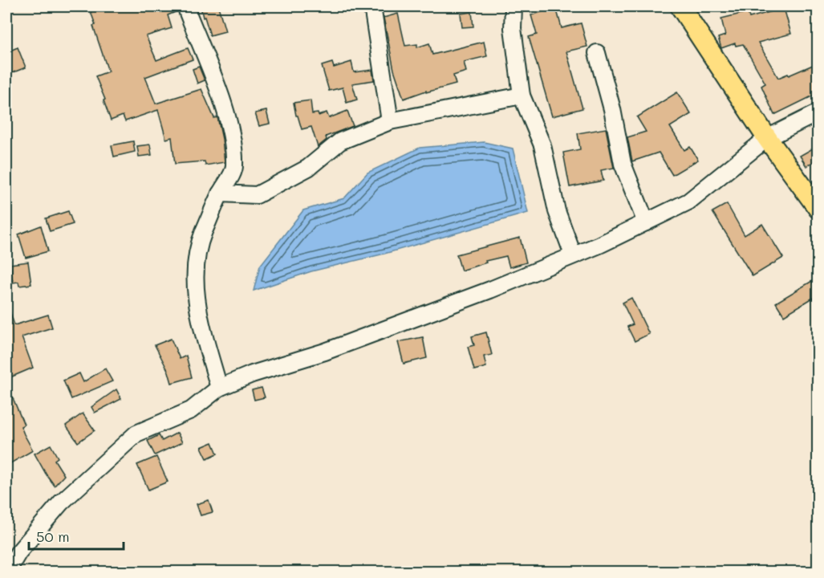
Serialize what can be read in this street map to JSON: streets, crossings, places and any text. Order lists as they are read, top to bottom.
{
  "scale_bar": "50 m"
}
